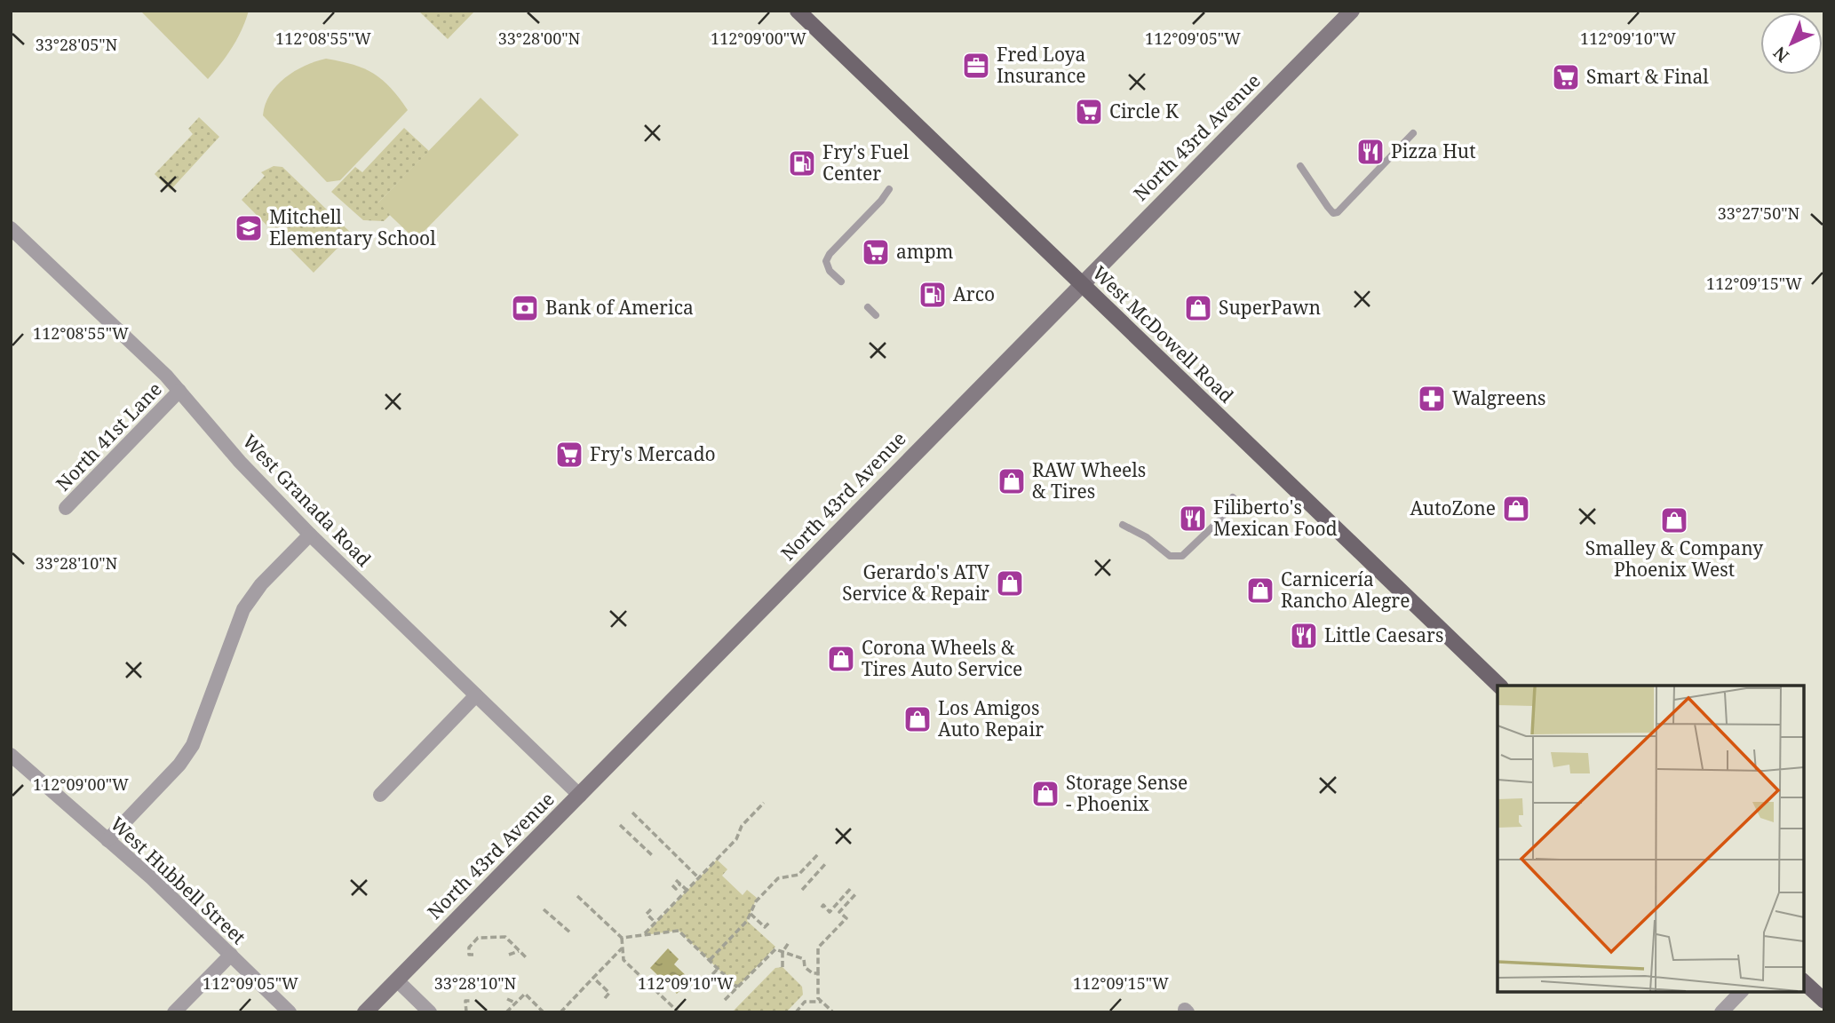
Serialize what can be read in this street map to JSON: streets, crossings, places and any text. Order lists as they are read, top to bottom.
{
  "streets": {
    "main road": ["North 43rd Avenue", "West McDowell Road"],
    "street": ["North 41st Lane", "West Granada Road", "West Hubbell Street"]
  },
  "crossings": [
    ["North 43rd Avenue", "West McDowell Road"],
    ["North 43rd Avenue", "West Granada Road"],
    ["North 41st Lane", "West Granada Road"]
  ],
  "places": {
    "office": ["Fred Loya Insurance"],
    "supermarket": [
      "Smart & Final",
      "Circle K",
      "ampm",
      "Fry's Mercado"
    ],
    "restaurant": ["Pizza Hut", "Filiberto's Mexican Food", "Little Caesars"],
    "fuel station": ["Fry's Fuel Center", "Arco"],
    "school or university": ["Mitchell Elementary School"],
    "bank": ["Bank of America"],
    "shop": [
      "SuperPawn",
      "RAW Wheels & Tires",
      "AutoZone",
      "Smalley & Company Phoenix West",
      "Gerardo's ATV Service & Repair",
      "Carnicería Rancho Alegre",
      "Corona Wheels & Tires Auto Service",
      "Los Amigos Auto Repair",
      "Storage Sense - Phoenix"
    ],
    "pharmacy": ["Walgreens"]
  },
  "north": "bottom left",
  "coordinates": [
    "33°28'00\"N",
    "112°08'55\"W",
    "112°09'00\"W",
    "112°09'05\"W",
    "112°09'10\"W",
    "33°28'05\"N",
    "33°27'50\"N",
    "112°09'15\"W",
    "33°28'10\"N"
  ]
}
